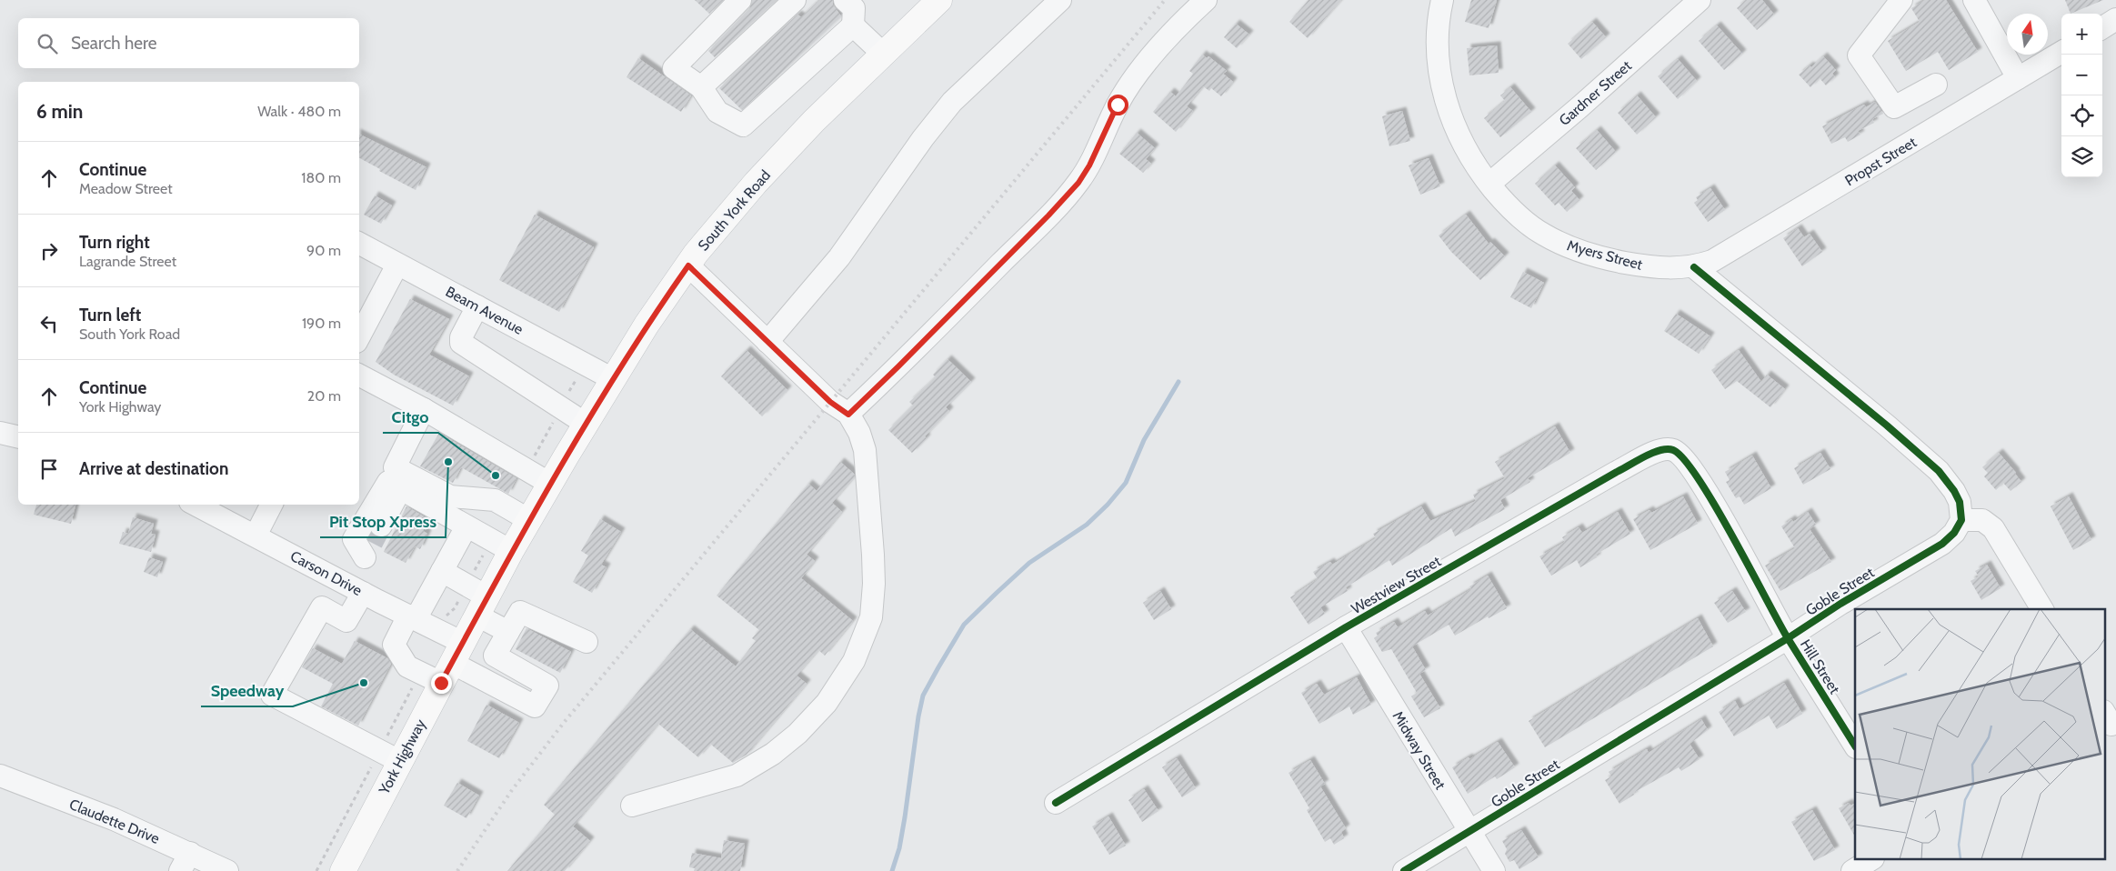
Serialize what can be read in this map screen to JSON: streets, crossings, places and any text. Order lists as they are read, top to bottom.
{
  "streets": {
    "main road": ["South York Road", "York Highway"],
    "street": [
      "Gardner Street",
      "Propst Street",
      "Myers Street",
      "Beam Avenue",
      "Carson Drive",
      "Westview Street",
      "Goble Street",
      "Hill Street",
      "Midway Street",
      "Claudette Drive"
    ]
  },
  "crossings": [
    ["Gardner Street", "Myers Street"],
    ["Propst Street", "Myers Street"],
    ["South York Road", "Beam Avenue"],
    ["South York Road", "Carson Drive"],
    ["South York Road", "York Highway"],
    ["Carson Drive", "York Highway"],
    ["Westview Street", "Hill Street"],
    ["Westview Street", "Midway Street"],
    ["Goble Street", "Hill Street"],
    ["Goble Street", "Midway Street"]
  ],
  "places": ["Pit Stop Xpress", "Citgo", "Speedway"],
  "north": "top",
  "page": {
    "map_buttons": ["+", "−"],
    "search": "Search here",
    "heading": ["6 min", "Walk · 480 m"],
    "list": [
      ["Continue", "Meadow Street", "180 m"],
      ["Turn right", "Lagrande Street", "90 m"],
      ["Turn left", "South York Road", "190 m"],
      ["Continue", "York Highway", "20 m"],
      "Arrive at destination"
    ]
  }
}
